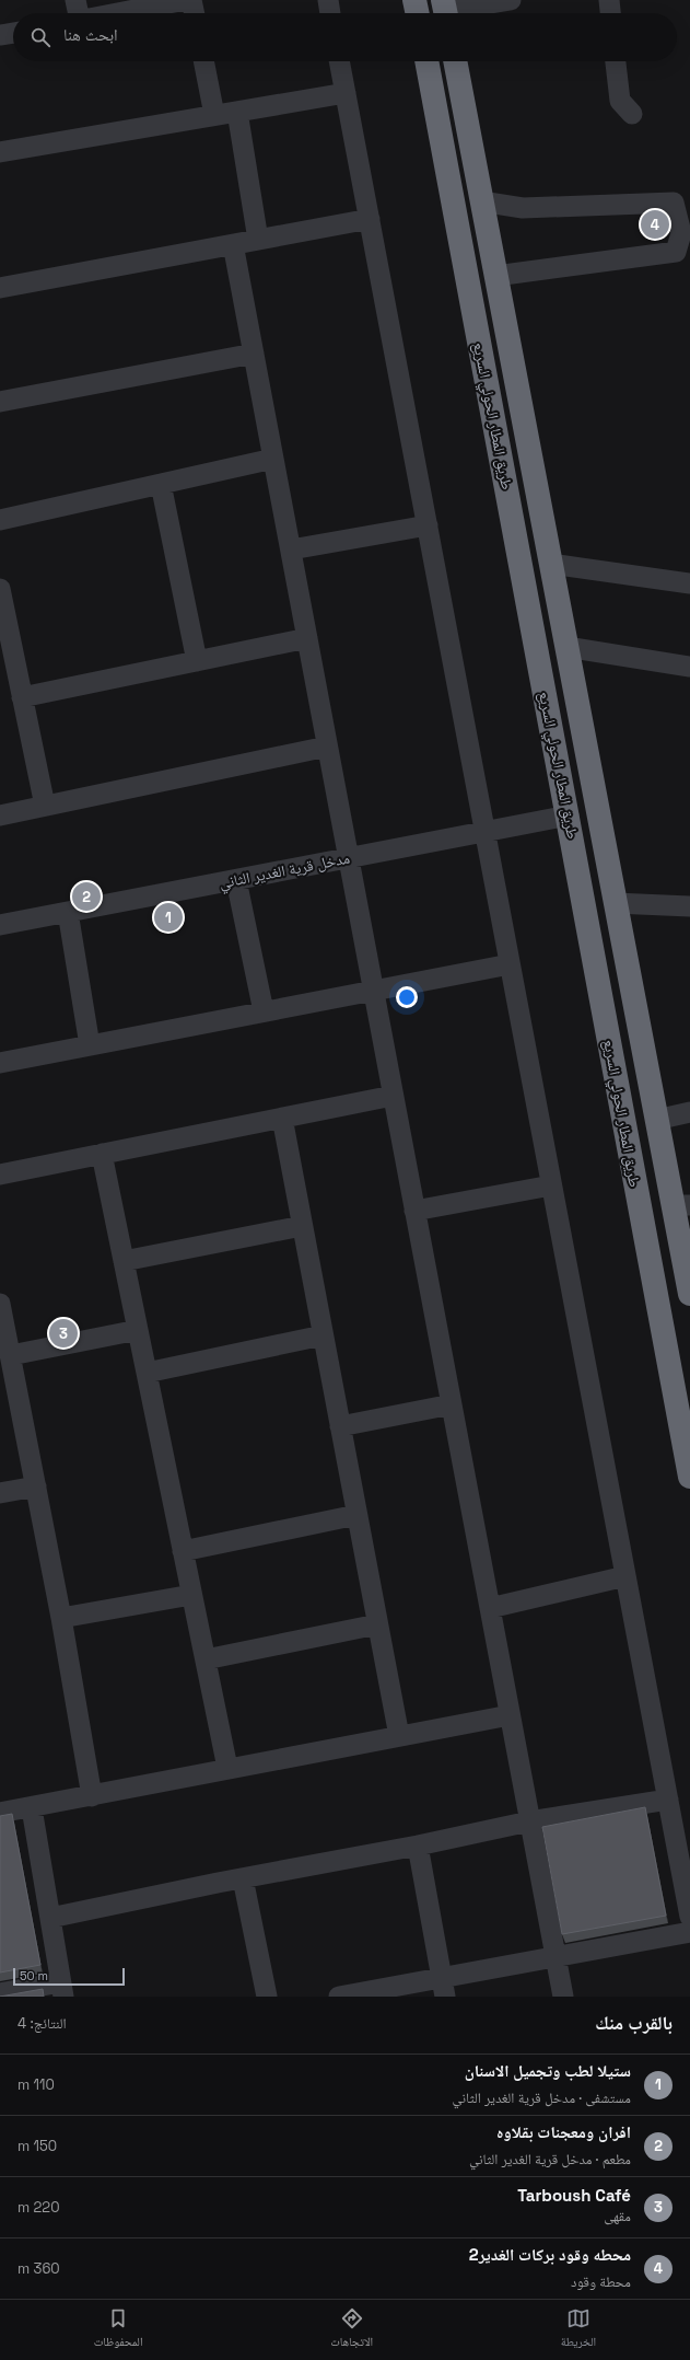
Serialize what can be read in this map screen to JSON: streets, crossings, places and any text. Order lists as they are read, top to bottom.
{
  "streets": {
    "highway": ["طريق المطار الحولي السريع"],
    "street": ["مدخل قرية الغدير الثاني"]
  },
  "crossings": [
    ["طريق المطار الحولي السريع", "مدخل قرية الغدير الثاني"]
  ],
  "scale_bar": "50 m",
  "page": {
    "search": "ابحث هنا",
    "pins": [
      "4",
      "2",
      "1",
      "3"
    ],
    "scale": "50 m",
    "heading": ["بالقرب منك", "النتائج: 4"],
    "list": [
      {
        "mark": "1",
        "name": "ستيلا لطب وتجميل الاسنان",
        "note": "مستشفى · مدخل قرية الغدير الثاني",
        "value": "110 m"
      },
      {
        "mark": "2",
        "name": "افران ومعجنات بقلاوه",
        "note": "مطعم · مدخل قرية الغدير الثاني",
        "value": "150 m"
      },
      {
        "mark": "3",
        "name": "Tarboush Café",
        "note": "مقهى",
        "value": "220 m"
      },
      {
        "mark": "4",
        "name": "محطه وقود بركات الغدير2",
        "note": "محطة وقود",
        "value": "360 m"
      }
    ],
    "nav": ["الخريطة", "الاتجاهات", "المحفوظات"]
  }
}
